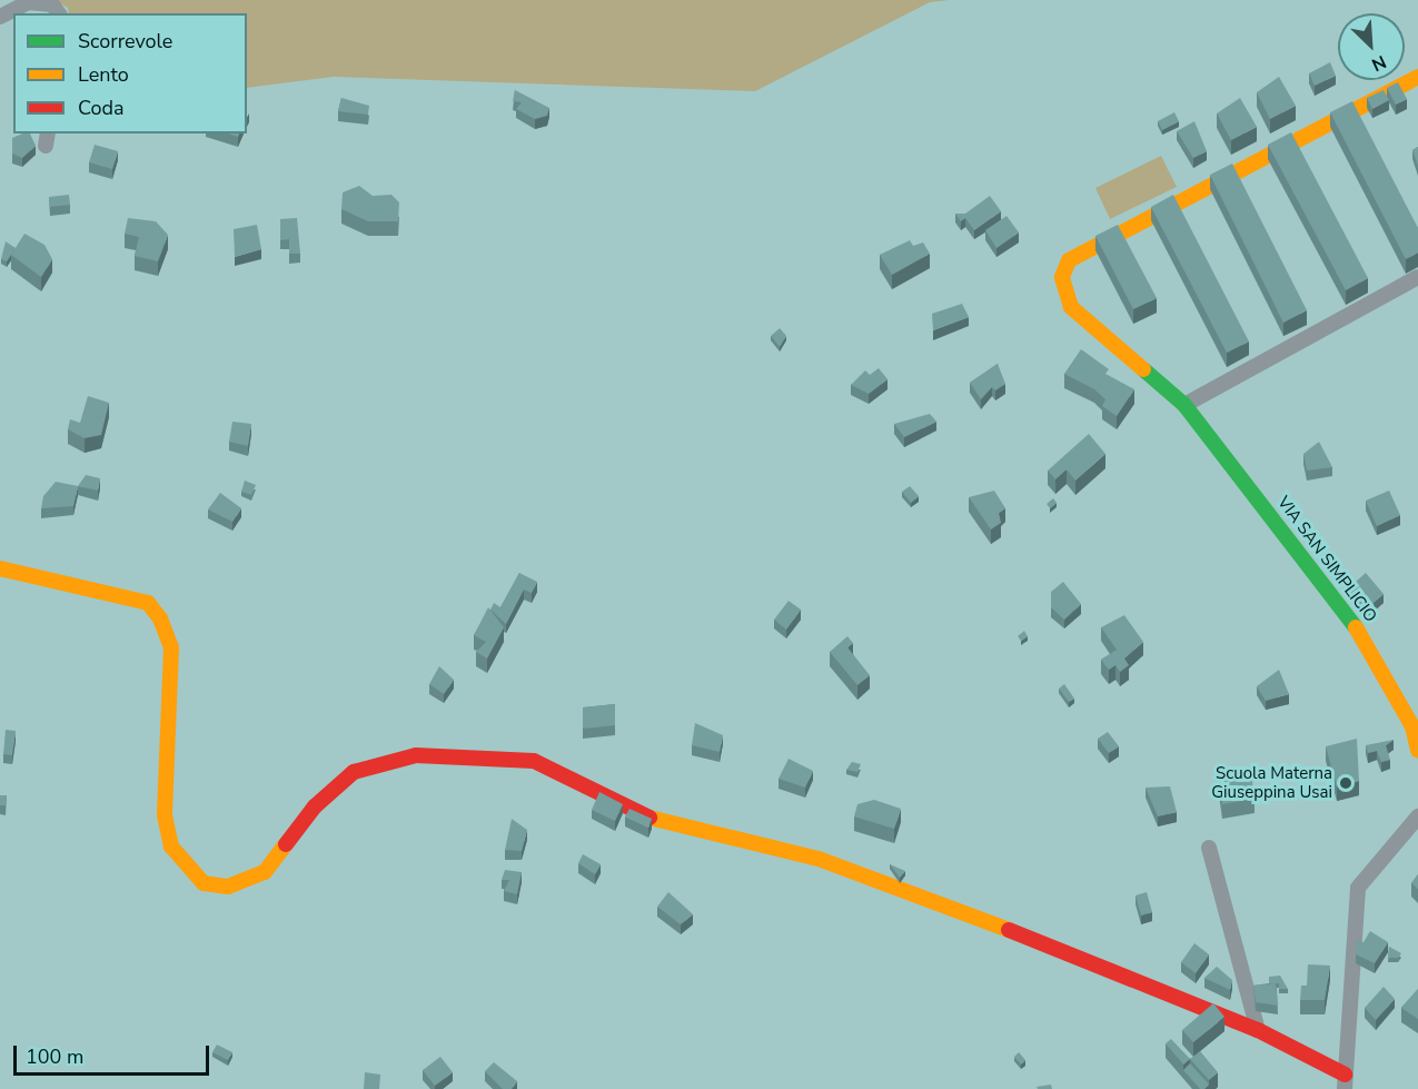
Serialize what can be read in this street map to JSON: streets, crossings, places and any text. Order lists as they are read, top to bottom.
{
  "streets": {
    "street": ["VIA SAN SIMPLICIO"]
  },
  "places": ["Scuola Materna Giuseppina Usai"],
  "legend": ["Scorrevole", "Lento", "Coda"],
  "scale_bar": "100 m",
  "north": "bottom right"
}
